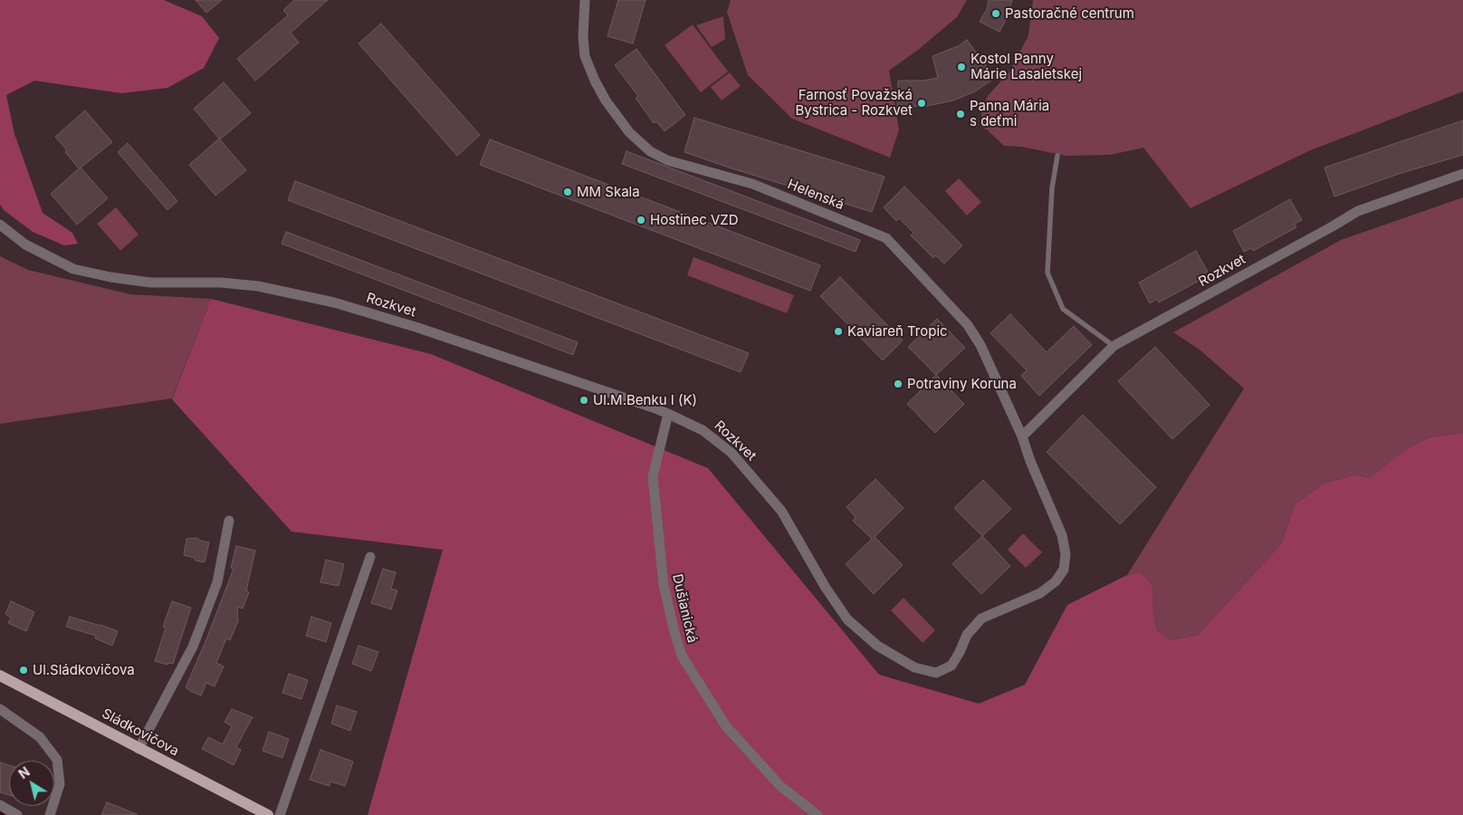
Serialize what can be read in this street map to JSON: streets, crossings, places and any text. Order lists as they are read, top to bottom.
{
  "streets": {
    "main road": ["Sládkovičova"],
    "street": ["Helenská", "Rozkvet", "Dušianická"]
  },
  "crossings": [
    ["Helenská", "Rozkvet"],
    ["Rozkvet", "Dušianická"]
  ],
  "places": [
    "Pastoračné centrum",
    "Kostol Panny Márie Lasaletskej",
    "Farnosť Považská Bystrica - Rozkvet",
    "Panna Mária s deťmi",
    "MM Skala",
    "Hostinec VZD",
    "Kaviareň Tropic",
    "Potraviny Koruna",
    "Ul.M.Benku I (K)",
    "Ul.Sládkovičova"
  ],
  "north": "top left"
}
